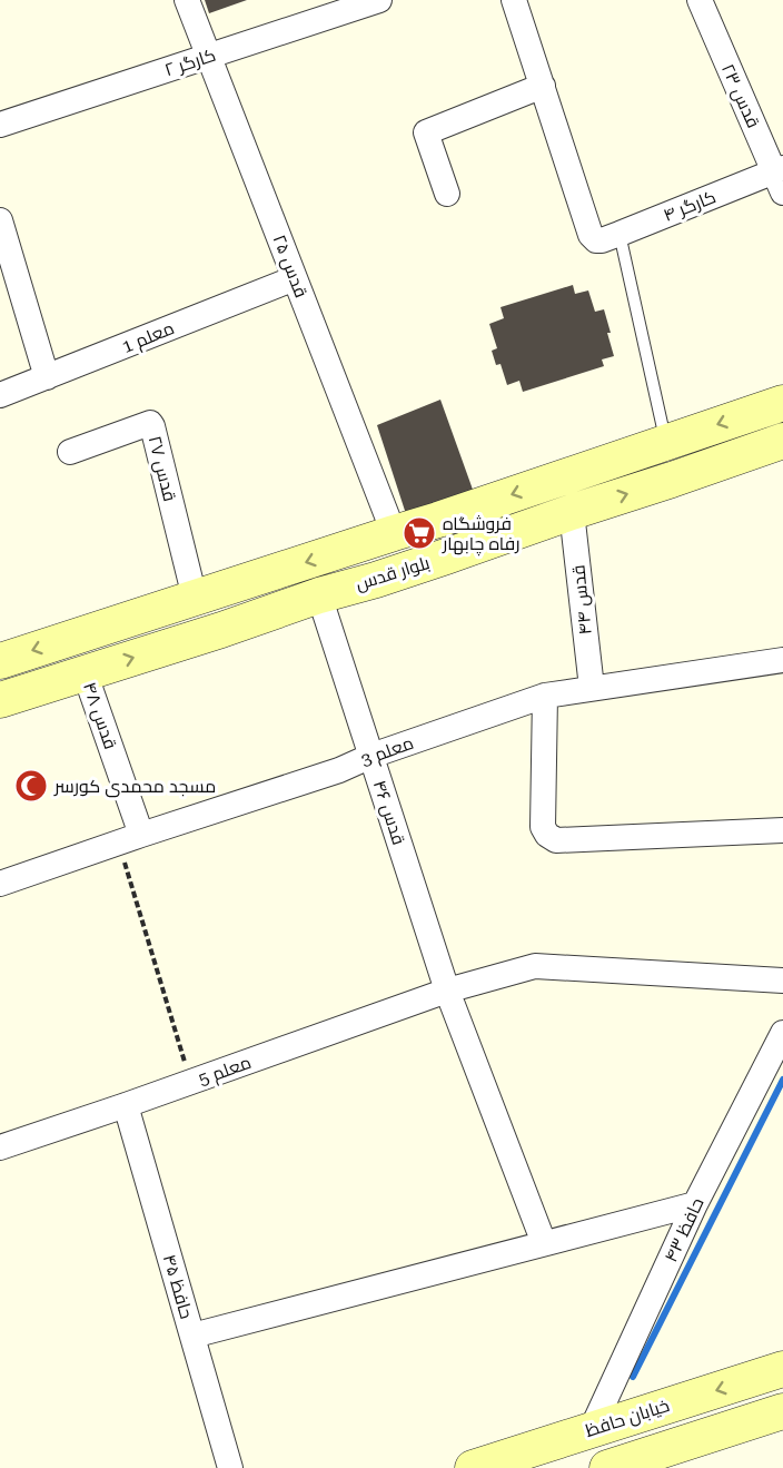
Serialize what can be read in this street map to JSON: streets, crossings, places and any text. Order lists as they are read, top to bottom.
{
  "streets": {
    "main road": ["بلوار قدس", "خیابان حافظ"],
    "street": [
      "کارگر ۲",
      "قدس ۲۳",
      "کارگر ۴",
      "قدس ۲۵",
      "معلم 1",
      "قدس ۲۷",
      "قدس ۴۴",
      "قدس ۴۸",
      "معلم 3",
      "قدس ۴۶",
      "معلم 5",
      "حافظ ۴۳",
      "حافظ ۴۵"
    ]
  },
  "crossings": [
    ["کارگر ۲", "قدس ۲۵"],
    ["قدس ۲۳", "کارگر ۴"],
    ["قدس ۲۵", "معلم 1"],
    ["قدس ۲۵", "بلوار قدس"],
    ["قدس ۲۷", "بلوار قدس"],
    ["بلوار قدس", "قدس ۴۴"],
    ["بلوار قدس", "قدس ۴۸"],
    ["بلوار قدس", "قدس ۴۶"],
    ["قدس ۴۴", "معلم 3"],
    ["قدس ۴۸", "معلم 3"],
    ["معلم 3", "قدس ۴۶"],
    ["قدس ۴۶", "معلم 5"],
    ["معلم 5", "حافظ ۴۵"],
    ["حافظ ۴۳", "خیابان حافظ"]
  ],
  "places": {
    "supermarket": ["فروشگاه رفاه چابهار"],
    "mosque": ["مسجد محمدی کورسر"]
  }
}
